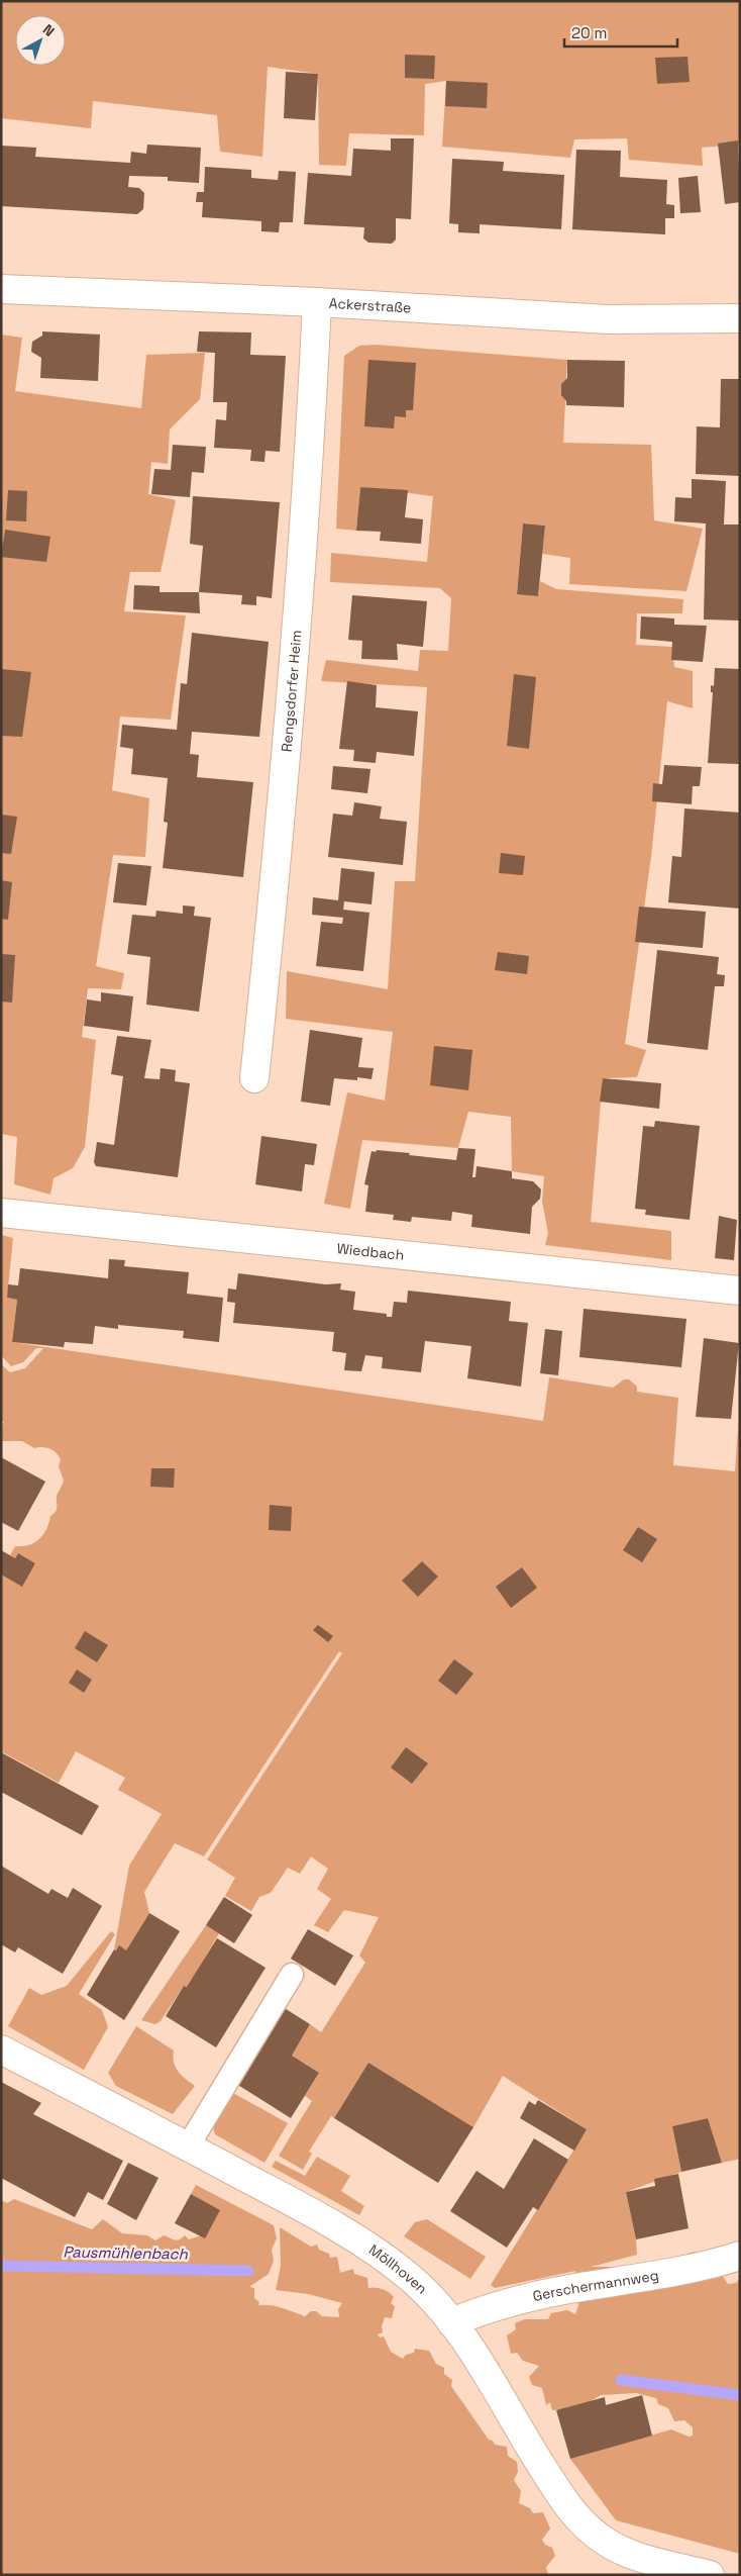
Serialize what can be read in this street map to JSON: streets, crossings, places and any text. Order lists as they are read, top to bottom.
{
  "streets": {
    "street": [
      "Ackerstraße",
      "Rengsdorfer Heim",
      "Wiedbach",
      "Möllhoven",
      "Gerschermannweg"
    ]
  },
  "crossings": [
    ["Ackerstraße", "Rengsdorfer Heim"],
    ["Möllhoven", "Gerschermannweg"]
  ],
  "water": ["Pausmühlenbach"],
  "scale_bar": "20 m",
  "north": "top right"
}
